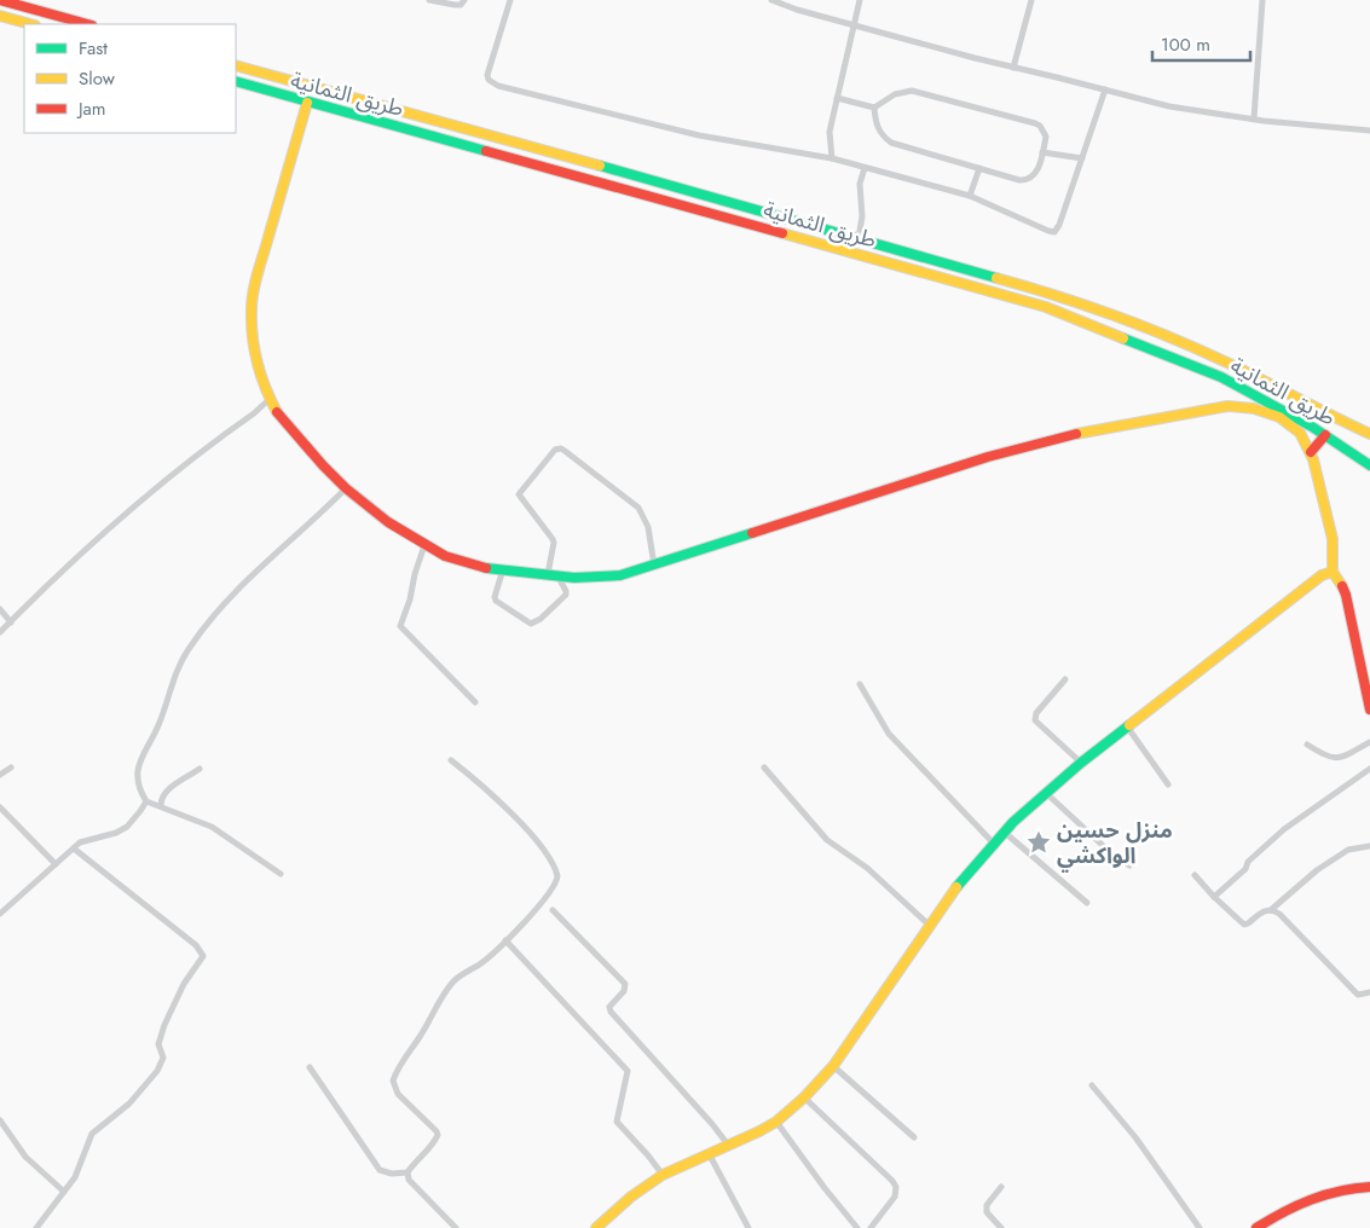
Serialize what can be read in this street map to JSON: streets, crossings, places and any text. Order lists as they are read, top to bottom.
{
  "streets": {
    "street": ["طريق الثمانية"]
  },
  "places": {
    "place": ["منزل حسين الواكشي"]
  },
  "legend": ["Fast", "Slow", "Jam"],
  "scale_bar": "100 m"
}
